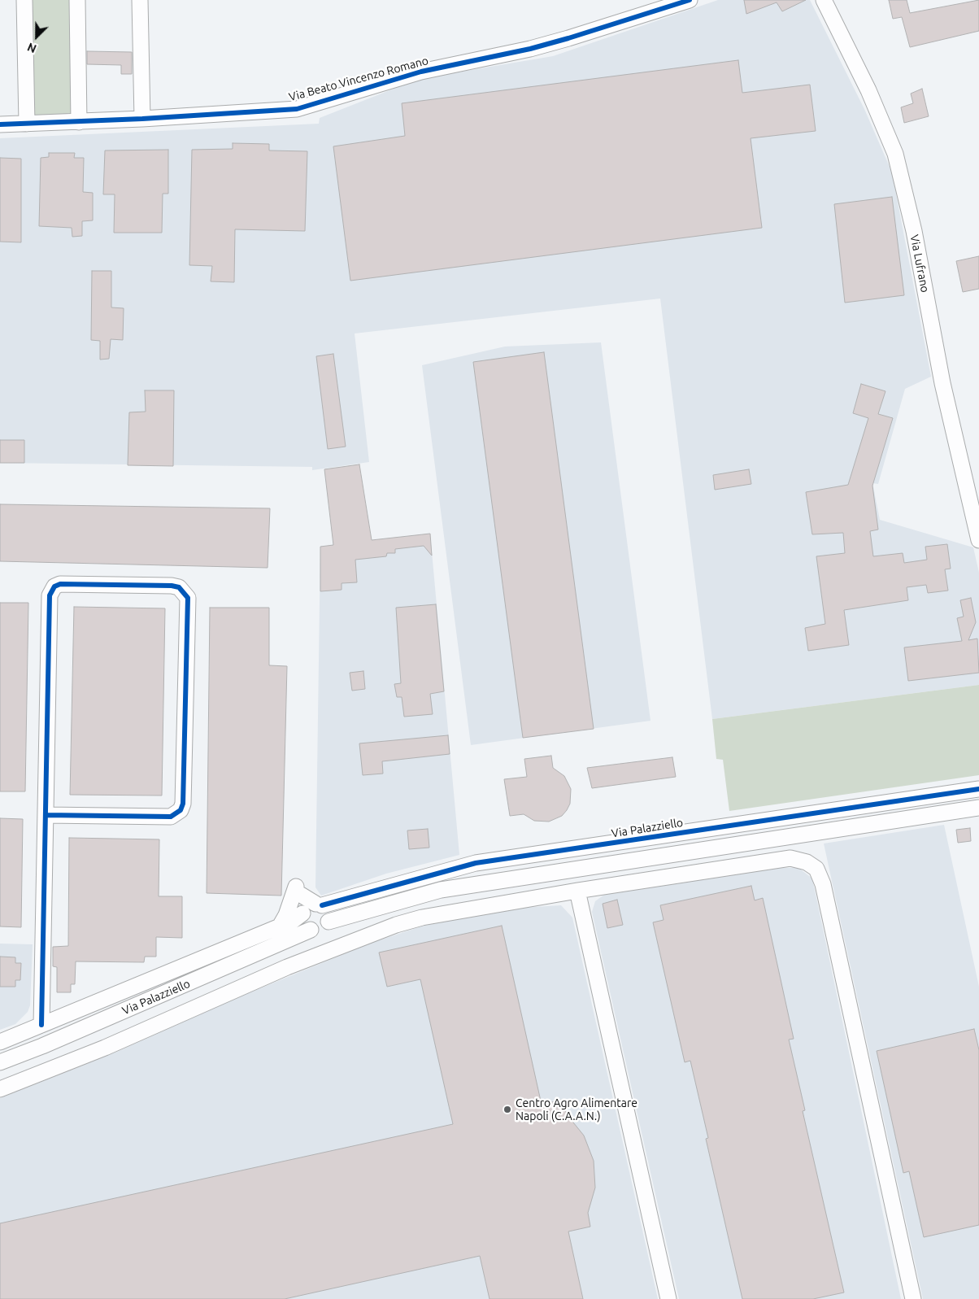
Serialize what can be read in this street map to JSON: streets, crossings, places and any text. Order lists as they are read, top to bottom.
{
  "streets": {
    "street": ["Via Beato Vincenzo Romano", "Via Lufrano", "Via Palazziello"]
  },
  "places": ["Centro Agro Alimentare Napoli (C.A.A.N.)"],
  "north": "bottom left"
}
